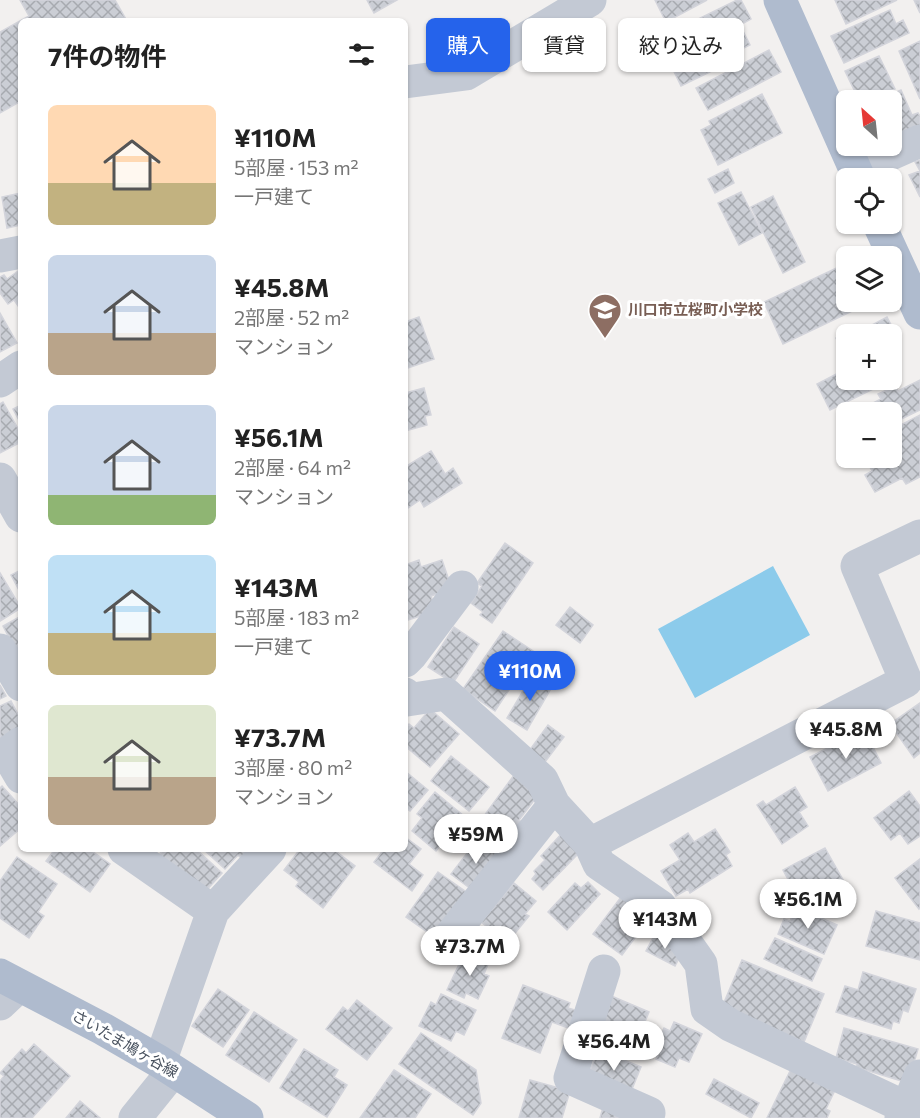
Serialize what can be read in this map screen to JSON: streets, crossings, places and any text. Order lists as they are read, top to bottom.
{
  "streets": {
    "main road": ["さいたま鳩ヶ谷線"]
  },
  "places": {
    "school or university": ["川口市立桜町小学校"]
  },
  "north": "top left",
  "page": {
    "chip": ["購入", "賃貸", "絞り込み"],
    "heading": "7件の物件",
    "map_buttons": ["+", "−"],
    "list": [
      {
        "name": "¥110M",
        "note": "5部屋 · 153 m² · 一戸建て"
      },
      {
        "name": "¥45.8M",
        "note": "2部屋 · 52 m² · マンション"
      },
      {
        "name": "¥56.1M",
        "note": "2部屋 · 64 m² · マンション"
      },
      {
        "name": "¥143M",
        "note": "5部屋 · 183 m² · 一戸建て"
      },
      {
        "name": "¥73.7M",
        "note": "3部屋 · 80 m² · マンション"
      }
    ],
    "price": [
      "¥110M",
      "¥45.8M",
      "¥59M",
      "¥56.1M",
      "¥143M",
      "¥73.7M",
      "¥56.4M"
    ]
  }
}
